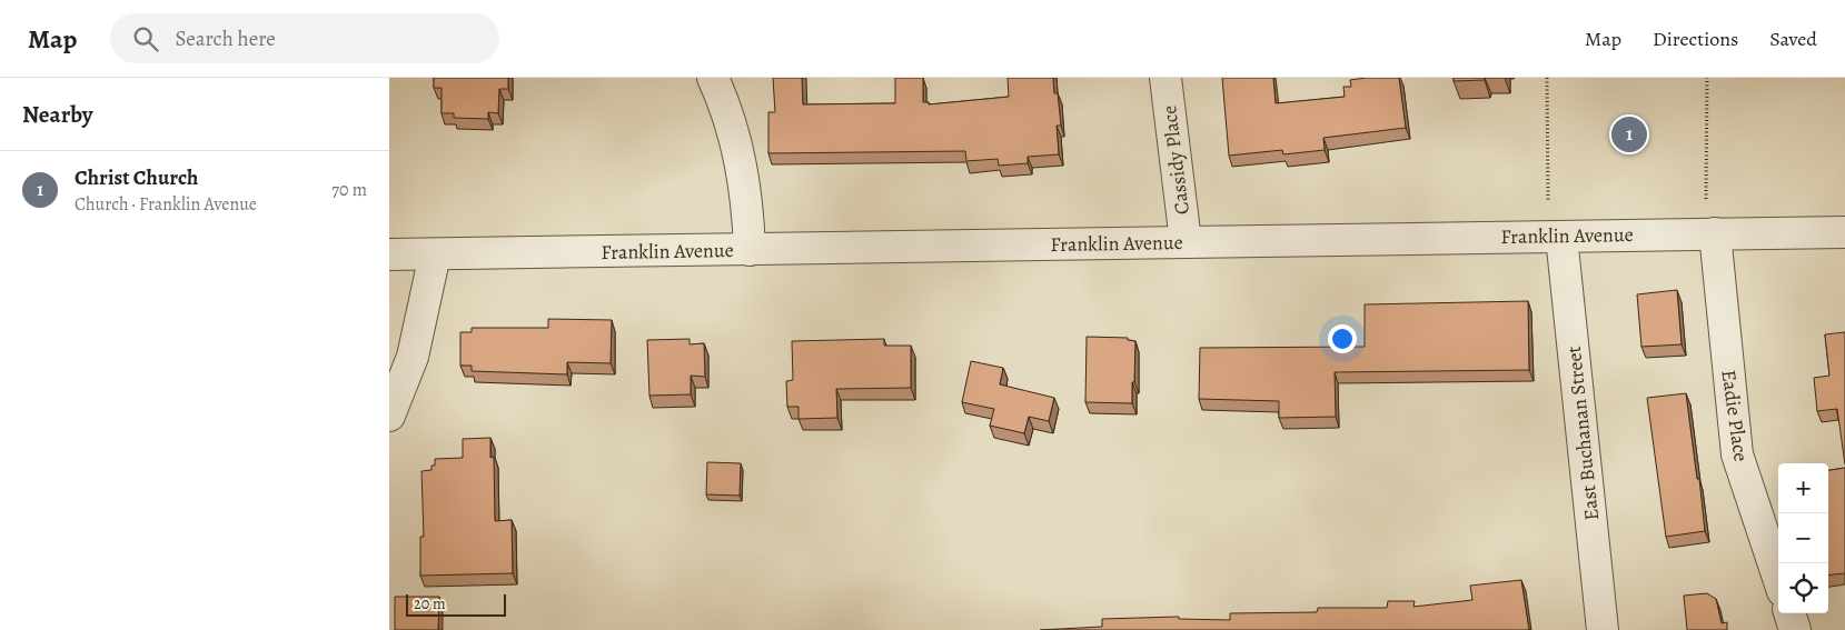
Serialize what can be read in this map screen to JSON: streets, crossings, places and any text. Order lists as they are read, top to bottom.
{
  "streets": {
    "street": [
      "Cassidy Place",
      "Franklin Avenue",
      "Eadie Place",
      "East Buchanan Street"
    ]
  },
  "crossings": [
    ["Cassidy Place", "Franklin Avenue"],
    ["Franklin Avenue", "Eadie Place"],
    ["Franklin Avenue", "East Buchanan Street"]
  ],
  "scale_bar": "20 m",
  "page": {
    "header": "Map",
    "search": "Search here",
    "nav": ["Map", "Directions", "Saved"],
    "heading": "Nearby",
    "pins": "1",
    "list": [
      {
        "mark": "1",
        "name": "Christ Church",
        "note": "Church · Franklin Avenue",
        "value": "70 m"
      }
    ],
    "map_buttons": ["+", "−"],
    "scale": "20 m"
  }
}
